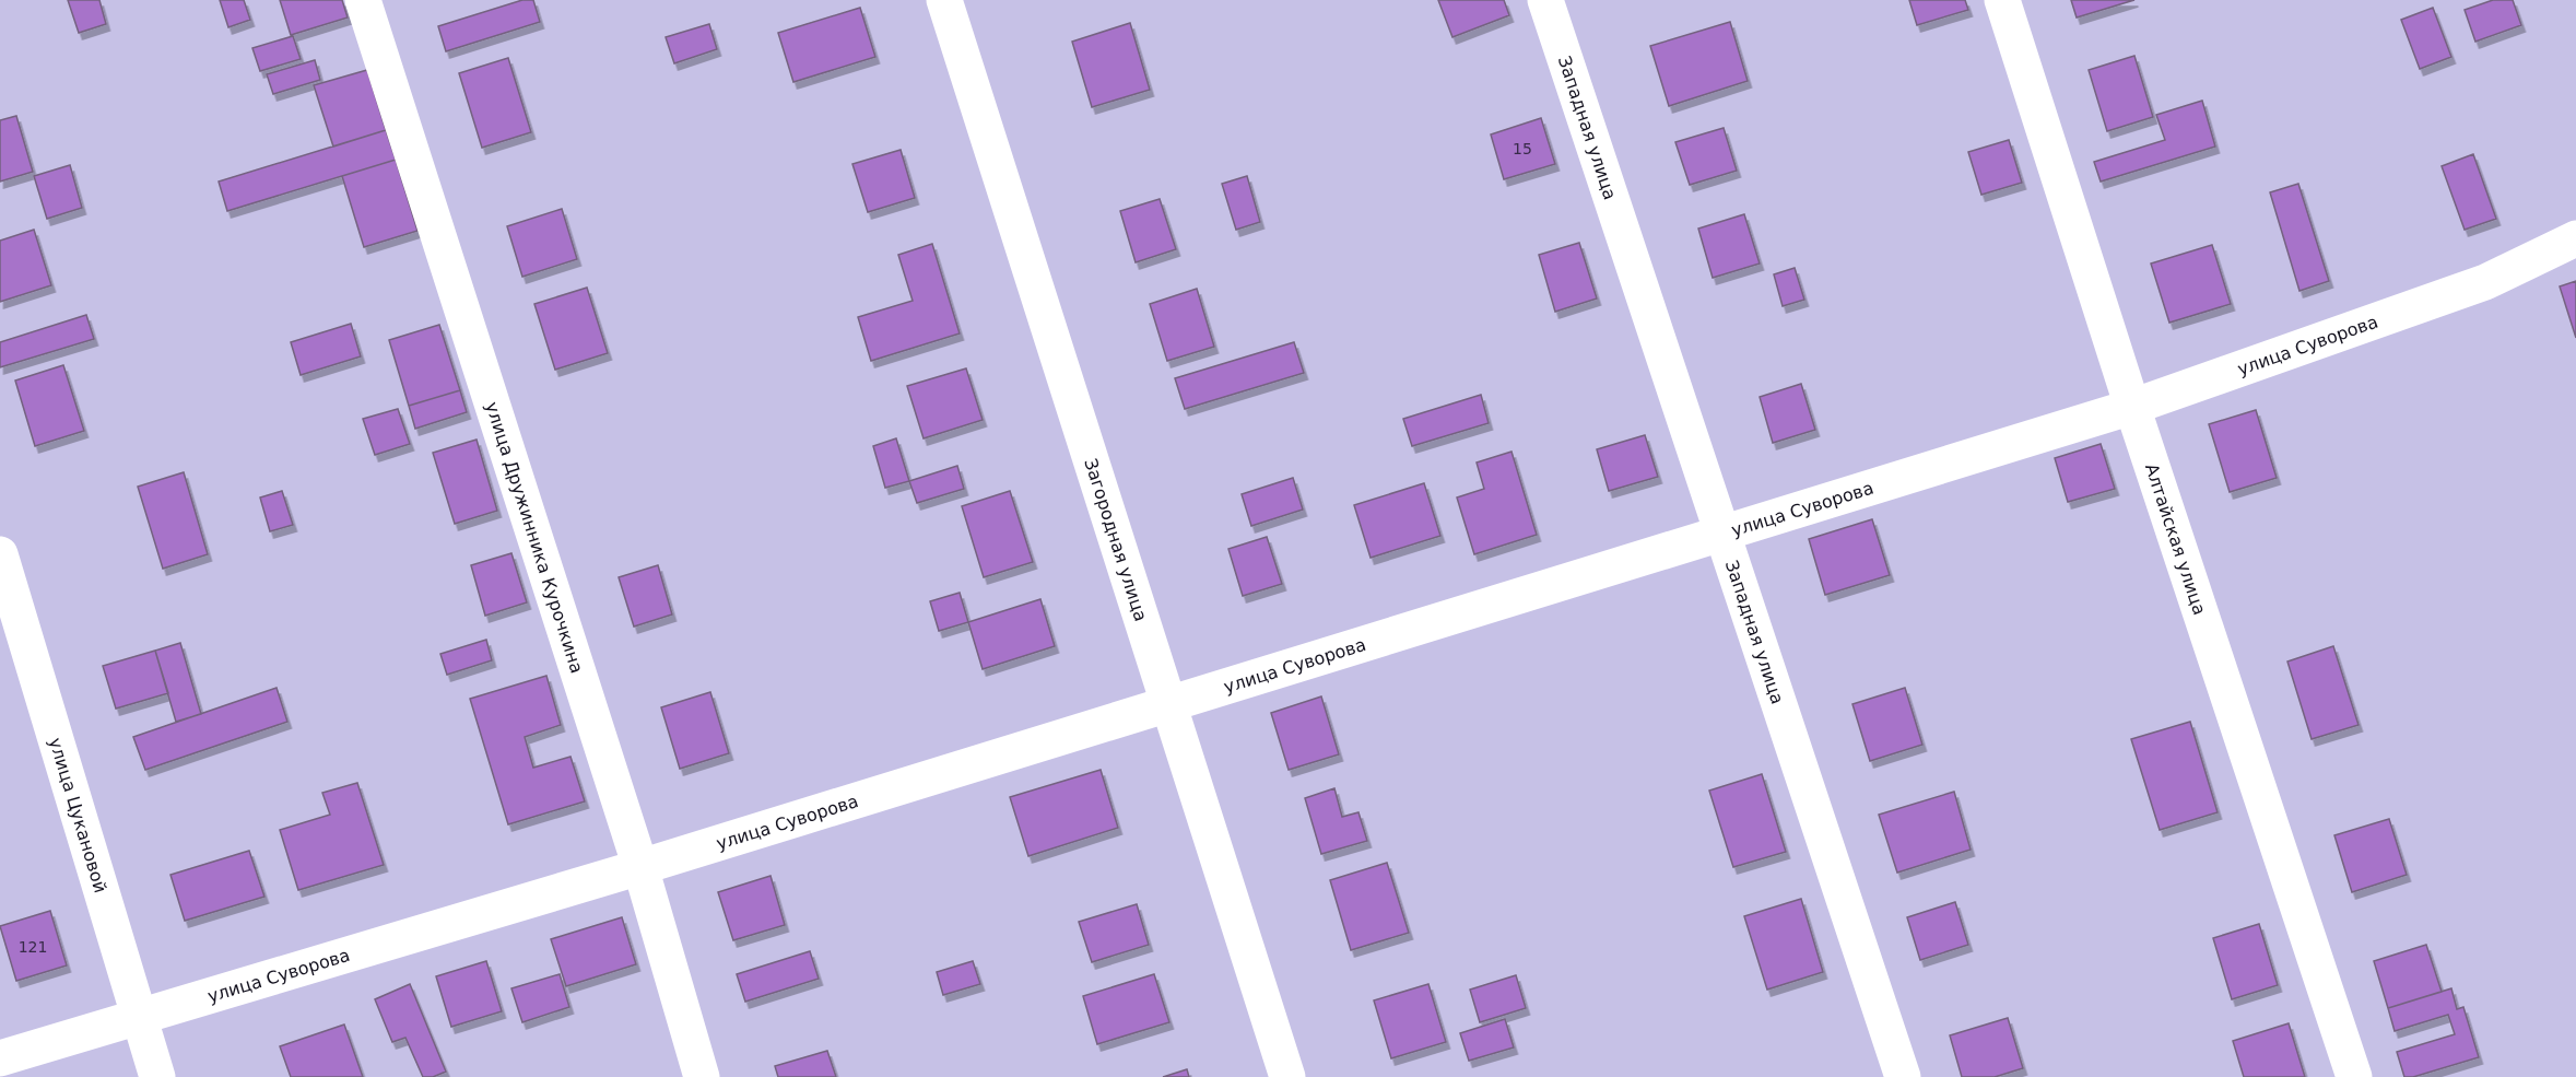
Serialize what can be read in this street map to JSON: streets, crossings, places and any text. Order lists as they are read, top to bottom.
{
  "streets": {
    "street": [
      "Западная улица",
      "улица Суворова",
      "улица Дружинника Курочкина",
      "Загородная улица",
      "Алтайская улица",
      "улица Цукановой"
    ]
  },
  "crossings": [
    ["Западная улица", "улица Суворова"],
    ["улица Суворова", "улица Дружинника Курочкина"],
    ["улица Суворова", "Загородная улица"],
    ["улица Суворова", "Алтайская улица"],
    ["улица Суворова", "улица Цукановой"]
  ],
  "house_numbers": ["15", "121"]
}
